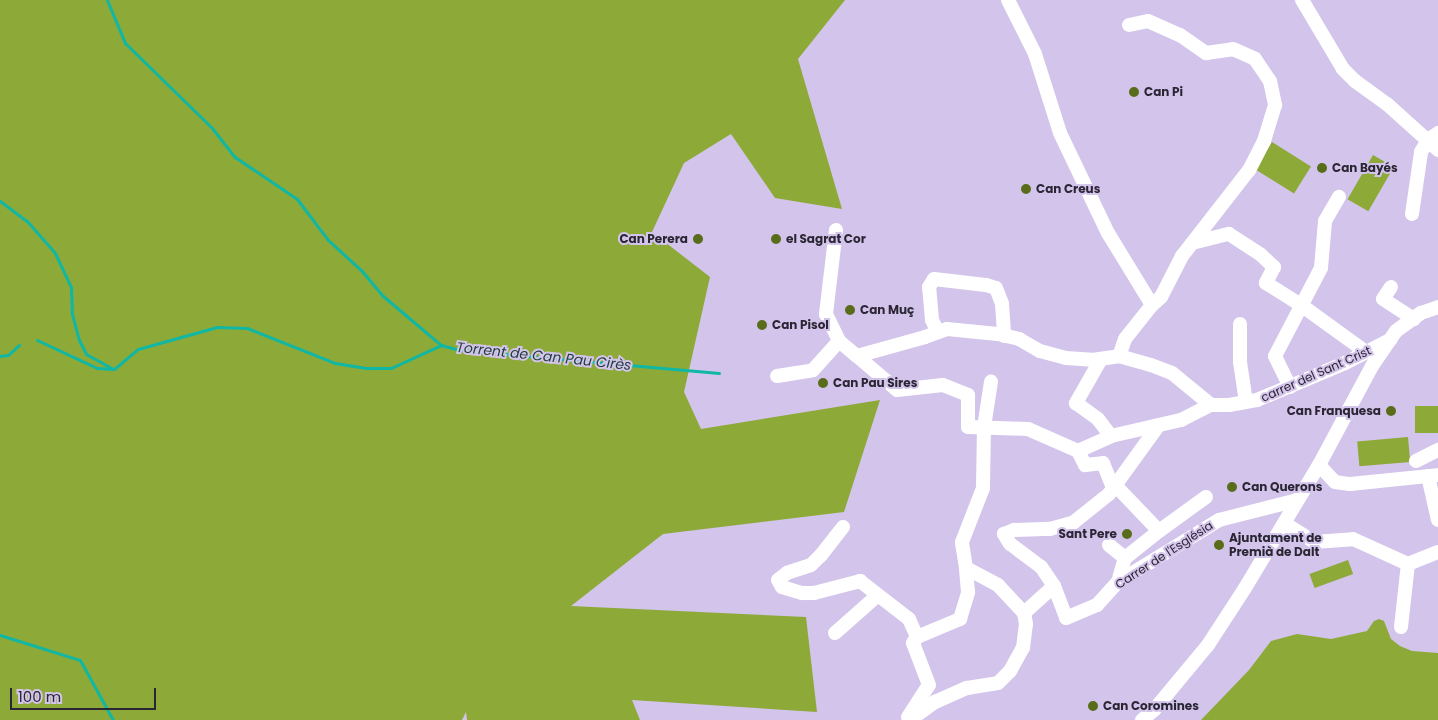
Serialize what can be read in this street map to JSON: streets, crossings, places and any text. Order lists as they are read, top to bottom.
{
  "streets": {
    "street": ["carrer del Sant Crist", "Carrer de l'Església"]
  },
  "water": ["Torrent de Can Pau Cirès"],
  "places": [
    "Can Pi",
    "Can Bayés",
    "Can Creus",
    "Can Perera",
    "el Sagrat Cor",
    "Can Muç",
    "Can Pisol",
    "Can Pau Sires",
    "Can Franquesa",
    "Can Querons",
    "Sant Pere",
    "Ajuntament de Premià de Dalt",
    "Can Coromines"
  ],
  "scale_bar": "100 m"
}
